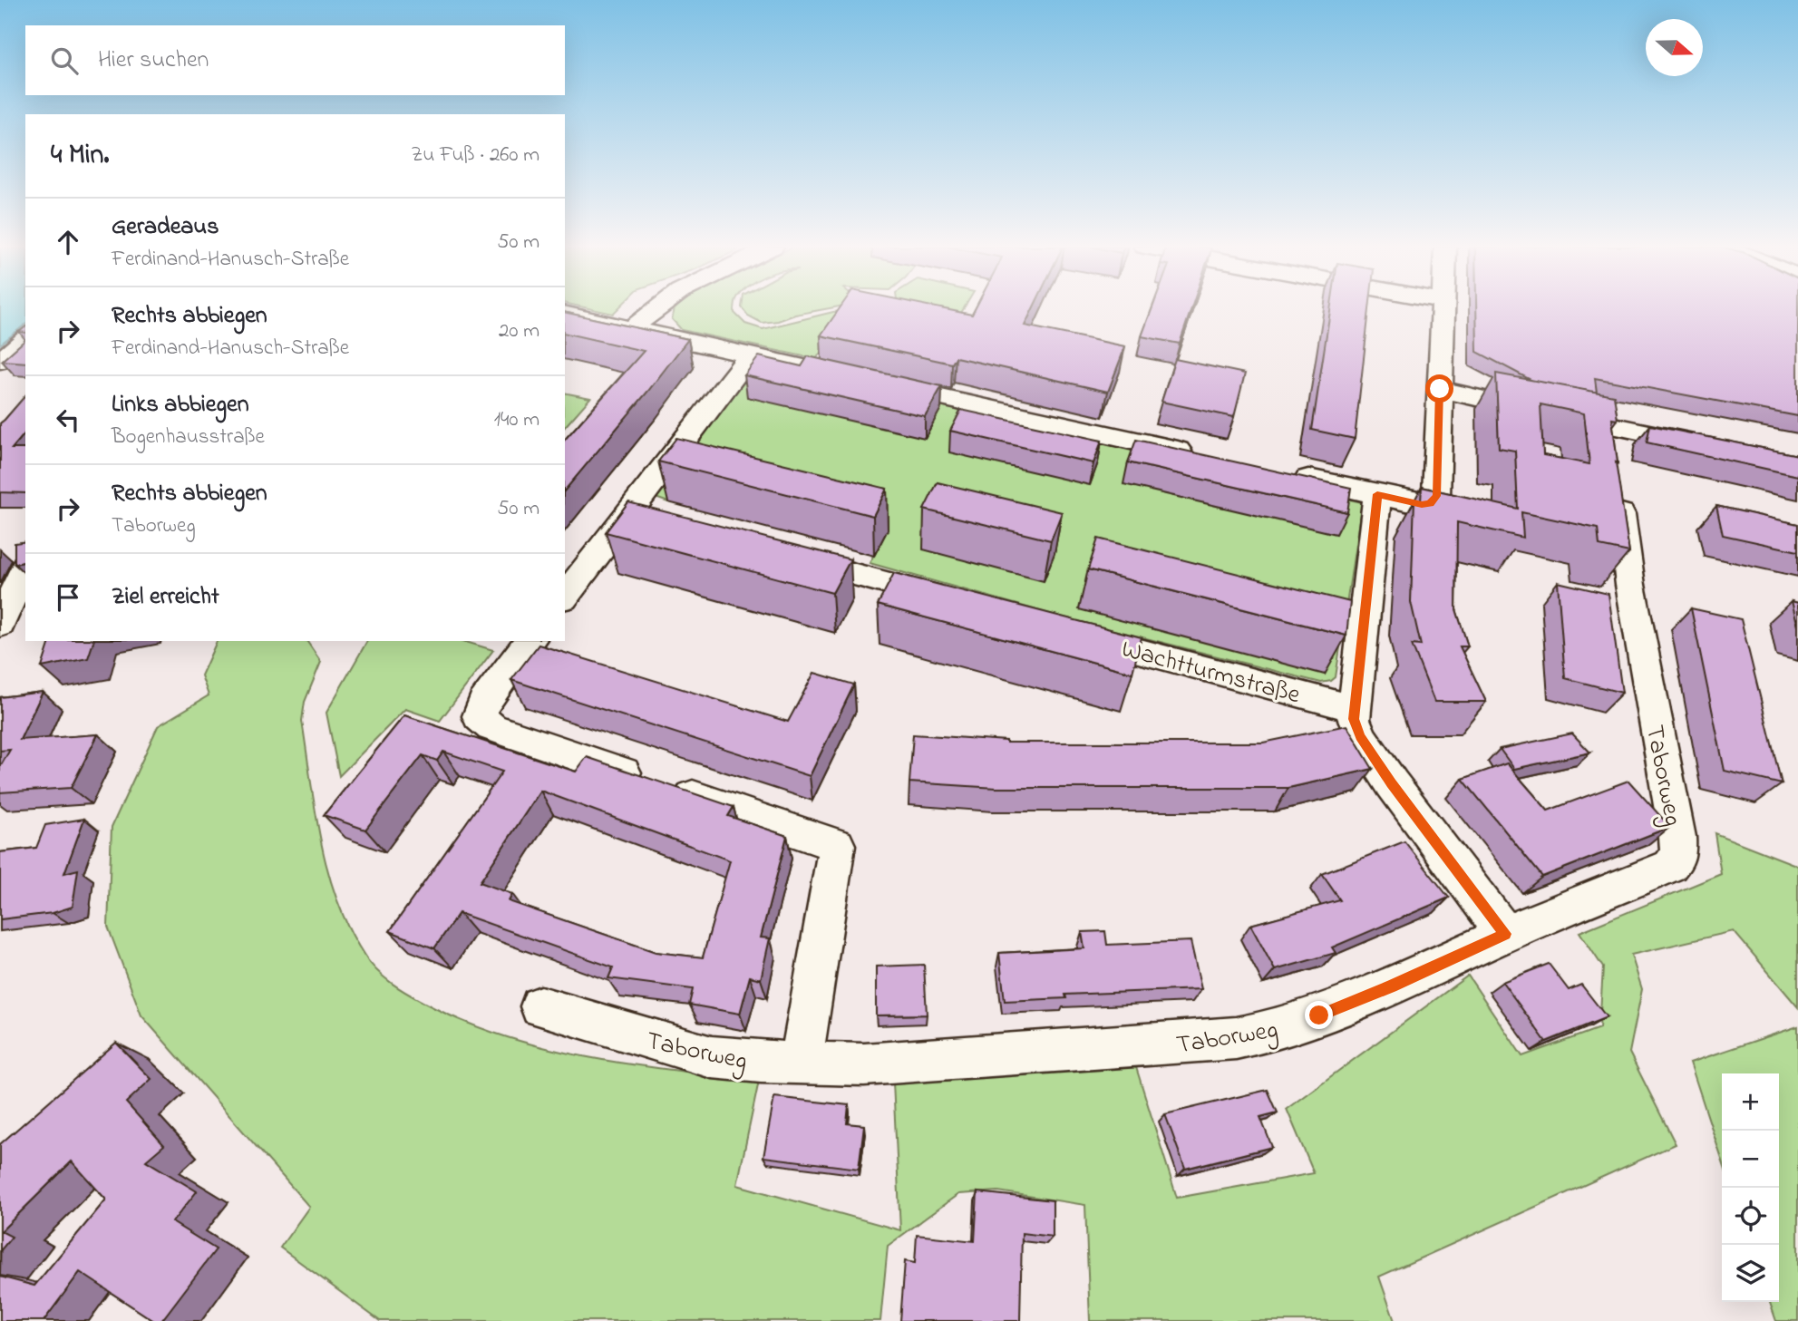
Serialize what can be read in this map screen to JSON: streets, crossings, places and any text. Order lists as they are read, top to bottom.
{
  "streets": {
    "street": ["Wachtturmstraße", "Taborweg"]
  },
  "north": "right",
  "page": {
    "search": "Hier suchen",
    "heading": ["4 Min.", "Zu Fuß · 260 m"],
    "list": [
      ["Geradeaus", "Ferdinand-Hanusch-Straße", "50 m"],
      ["Rechts abbiegen", "Ferdinand-Hanusch-Straße", "20 m"],
      ["Links abbiegen", "Bogenhausstraße", "140 m"],
      ["Rechts abbiegen", "Taborweg", "50 m"],
      "Ziel erreicht"
    ],
    "map_buttons": ["+", "−"]
  }
}
